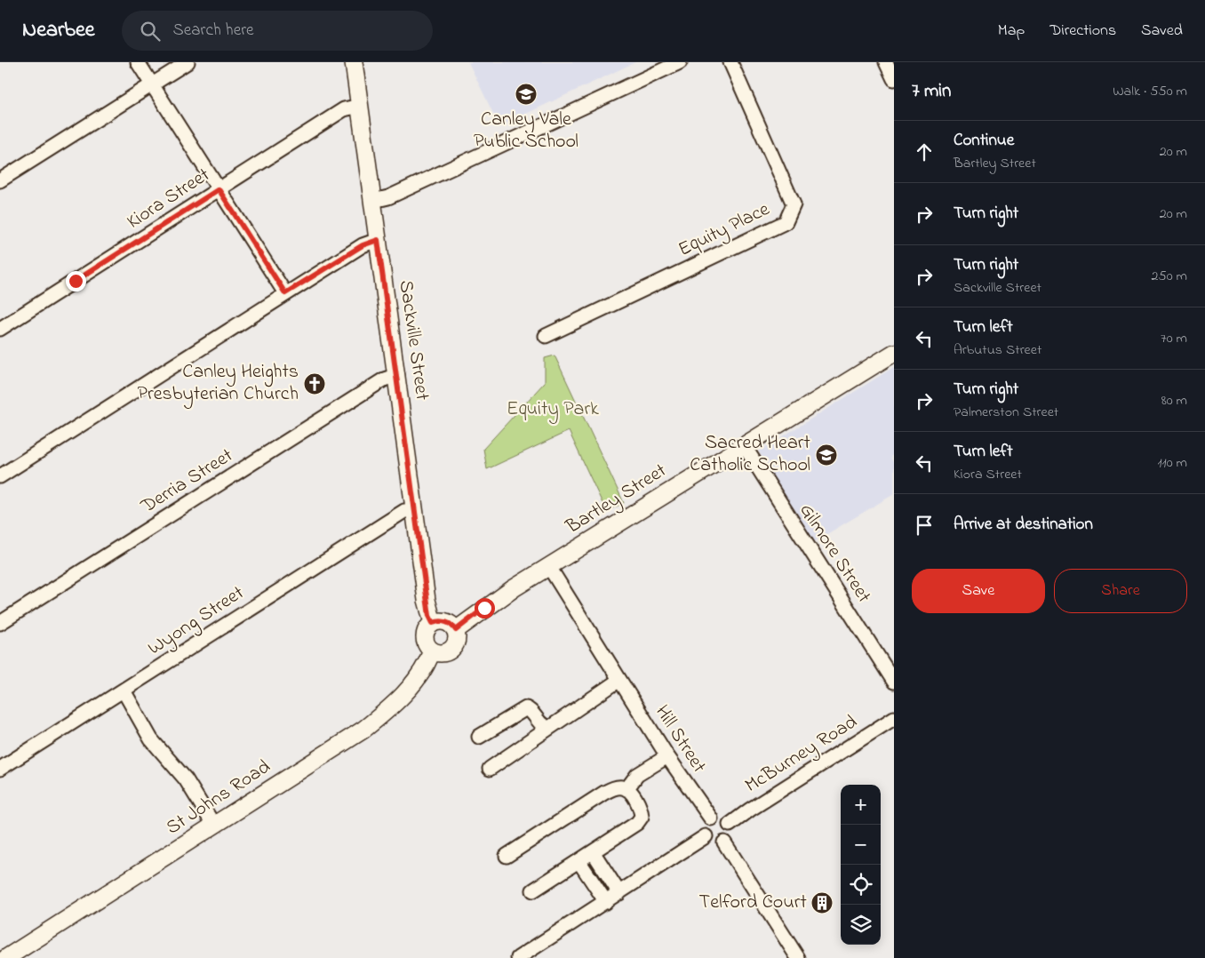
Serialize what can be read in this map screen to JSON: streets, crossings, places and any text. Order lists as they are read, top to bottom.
{
  "streets": {
    "main road": ["Sackville Street", "Bartley Street", "St Johns Road"],
    "street": [
      "Kiora Street",
      "Equity Place",
      "Derria Street",
      "Gilmore Street",
      "Wyong Street",
      "Hill Street",
      "McBurney Road"
    ]
  },
  "crossings": [
    ["Kiora Street", "Sackville Street"],
    ["Sackville Street", "Derria Street"],
    ["Sackville Street", "Bartley Street"],
    ["Sackville Street", "Wyong Street"],
    ["Sackville Street", "St Johns Road"],
    ["Bartley Street", "Gilmore Street"],
    ["Bartley Street", "Hill Street"],
    ["Bartley Street", "St Johns Road"],
    ["Hill Street", "McBurney Road"]
  ],
  "parks": ["Equity Park"],
  "places": {
    "school or university": ["Canley Vale Public School", "Sacred Heart Catholic School"],
    "church": ["Canley Heights Presbyterian Church"],
    "building": ["Telford Court"]
  },
  "page": {
    "header": "Nearbee",
    "search": "Search here",
    "nav": ["Map", "Directions", "Saved"],
    "heading": ["7 min", "Walk · 550 m"],
    "list": [
      ["Continue", "Bartley Street", "20 m"],
      ["Turn right", "20 m"],
      ["Turn right", "Sackville Street", "250 m"],
      ["Turn left", "Arbutus Street", "70 m"],
      ["Turn right", "Palmerston Street", "80 m"],
      ["Turn left", "Kiora Street", "110 m"],
      "Arrive at destination"
    ],
    "buttons": ["Save", "Share"],
    "map_buttons": ["+", "−"]
  }
}
